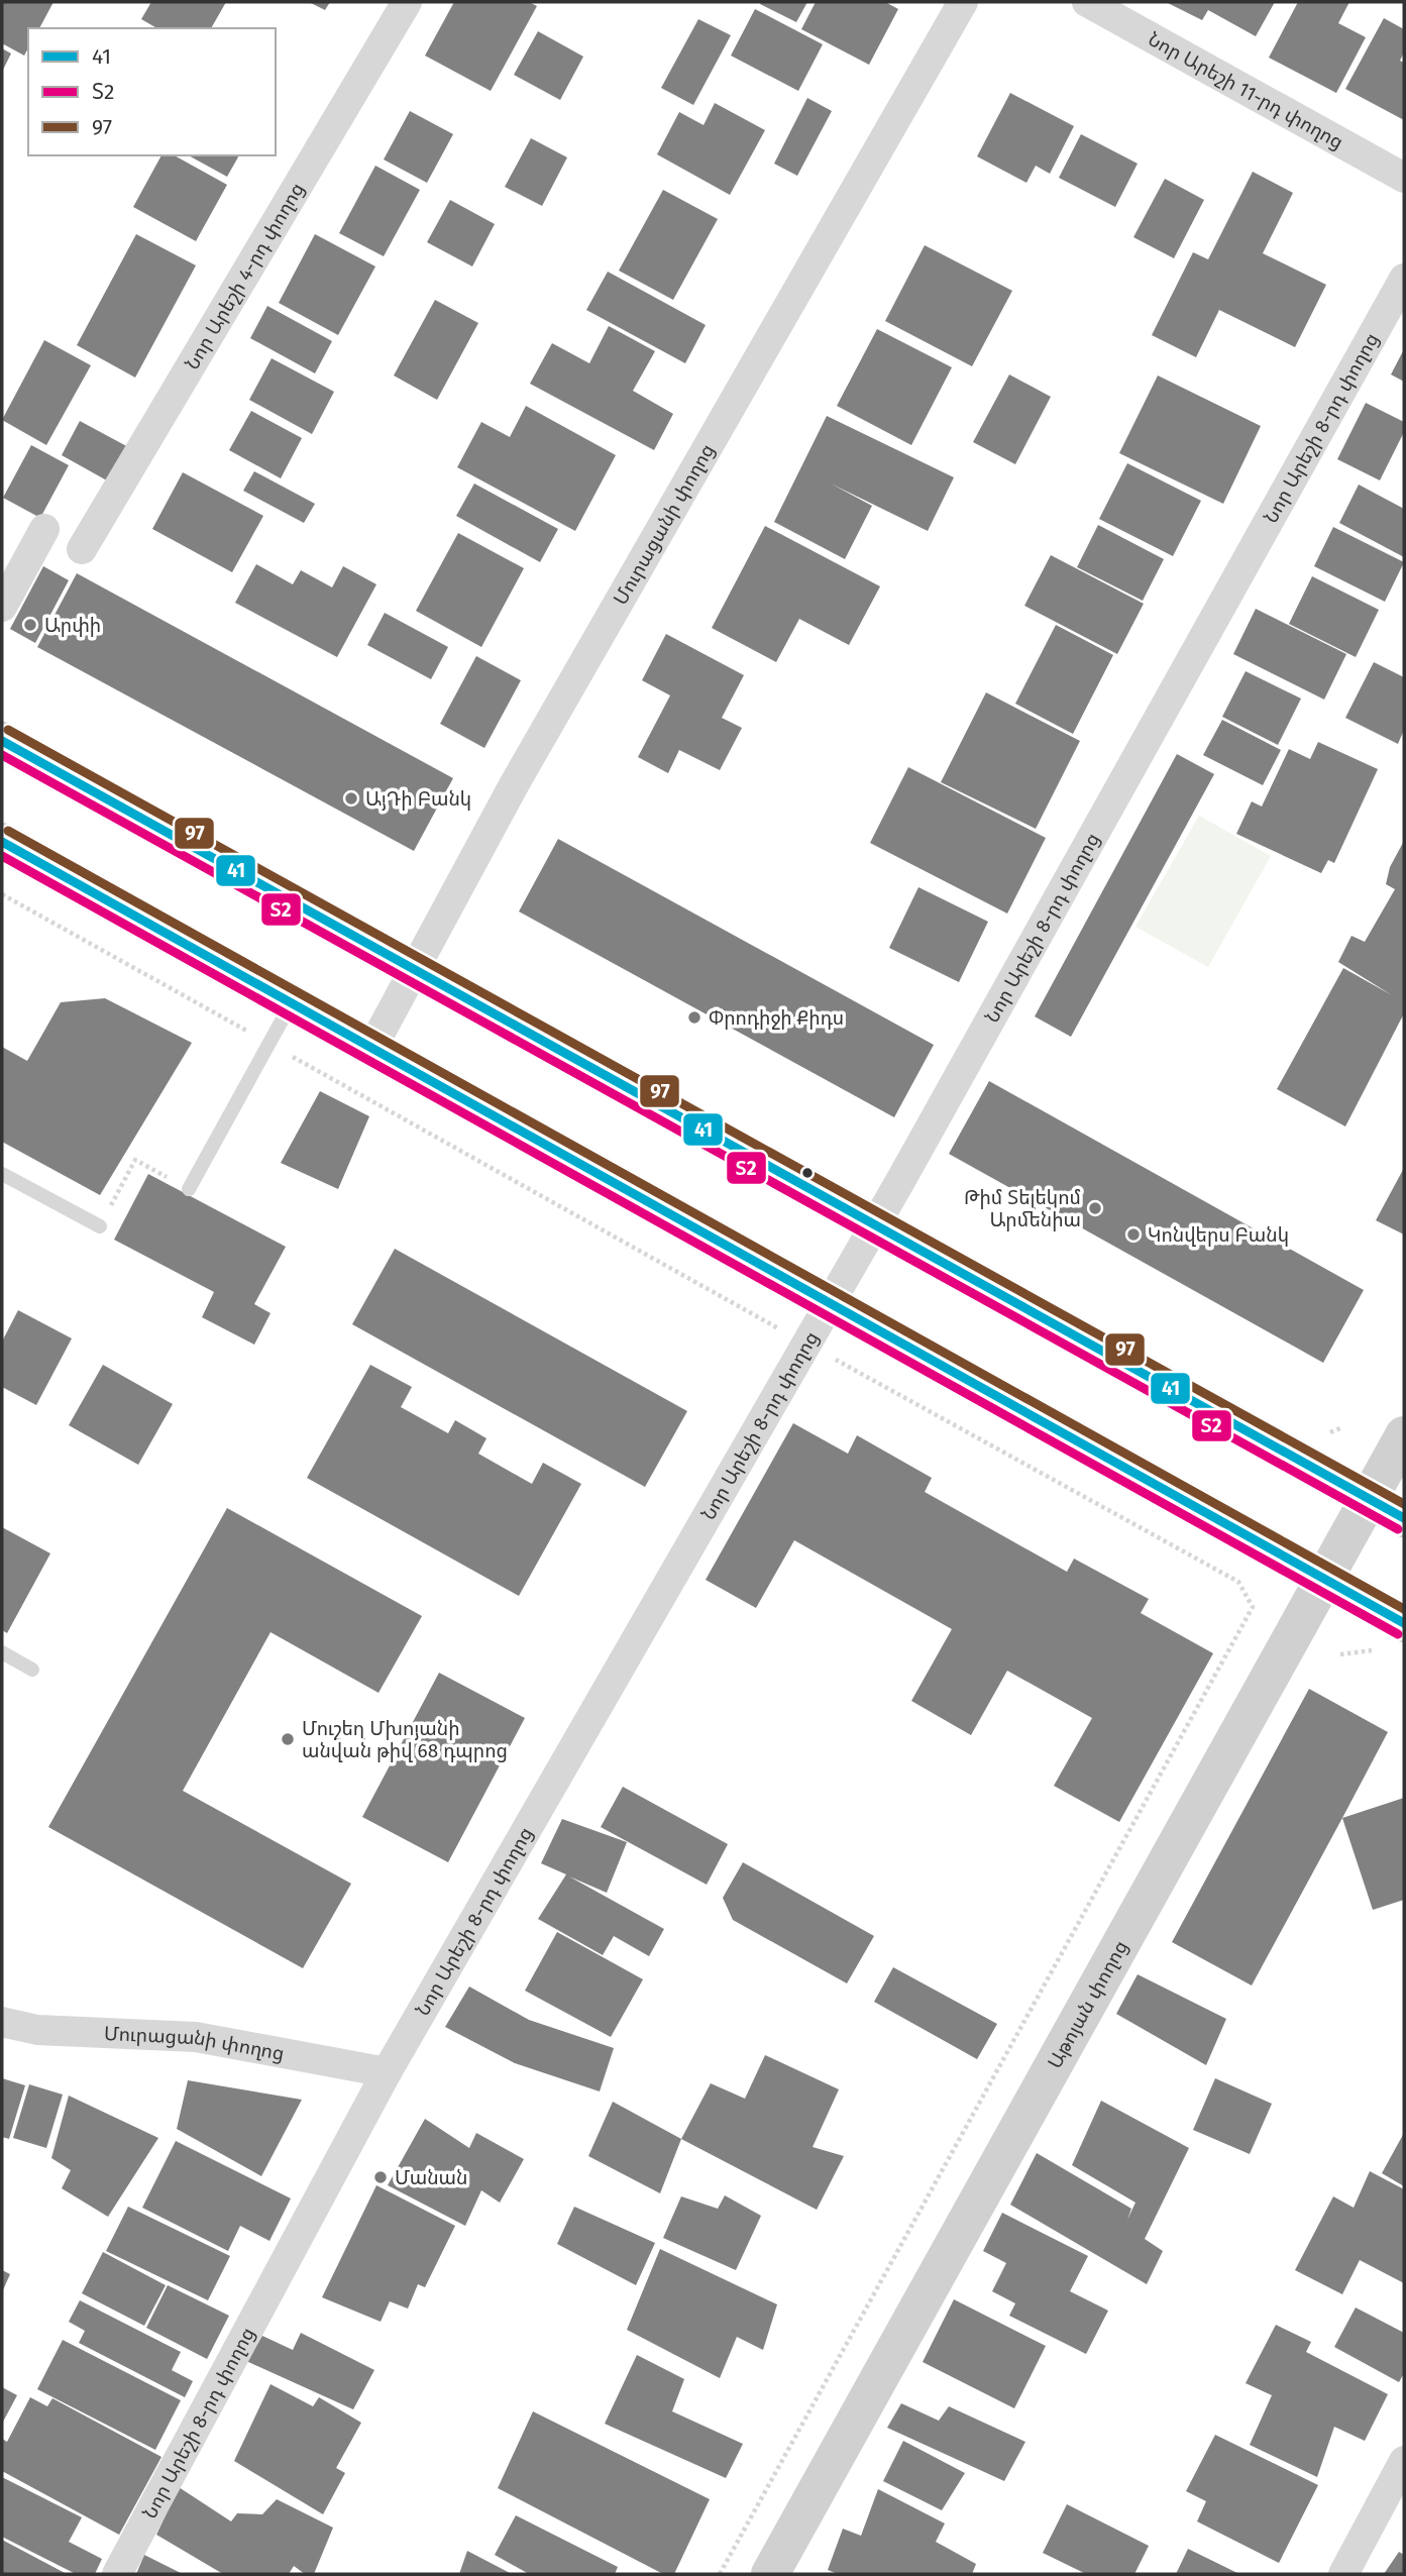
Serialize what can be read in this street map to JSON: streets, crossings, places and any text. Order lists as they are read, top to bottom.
{
  "streets": {
    "main road": ["Աթոյան փողոց"],
    "street": [
      "Նոր Արեշի 11-րդ փողոց",
      "Նոր Արեշի 4-րդ փողոց",
      "Նոր Արեշի 8-րդ փողոց",
      "Մուրացանի փողոց"
    ]
  },
  "crossings": [
    ["Նոր Արեշի 8-րդ փողոց", "Մուրացանի փողոց"]
  ],
  "places": [
    "Արփի",
    "ԱյԴի Բանկ",
    "Փրոդիջի Քիդս",
    "Թիմ Տելեկոմ Արմենիա",
    "Կոնվերս Բանկ",
    "Մուշեղ Մխոյանի անվան թիվ 68 դպրոց",
    "Մանան"
  ],
  "lines": ["transit line 97", "transit line 41", "transit line Տ2"],
  "legend": ["41", "Տ2", "97"]
}
